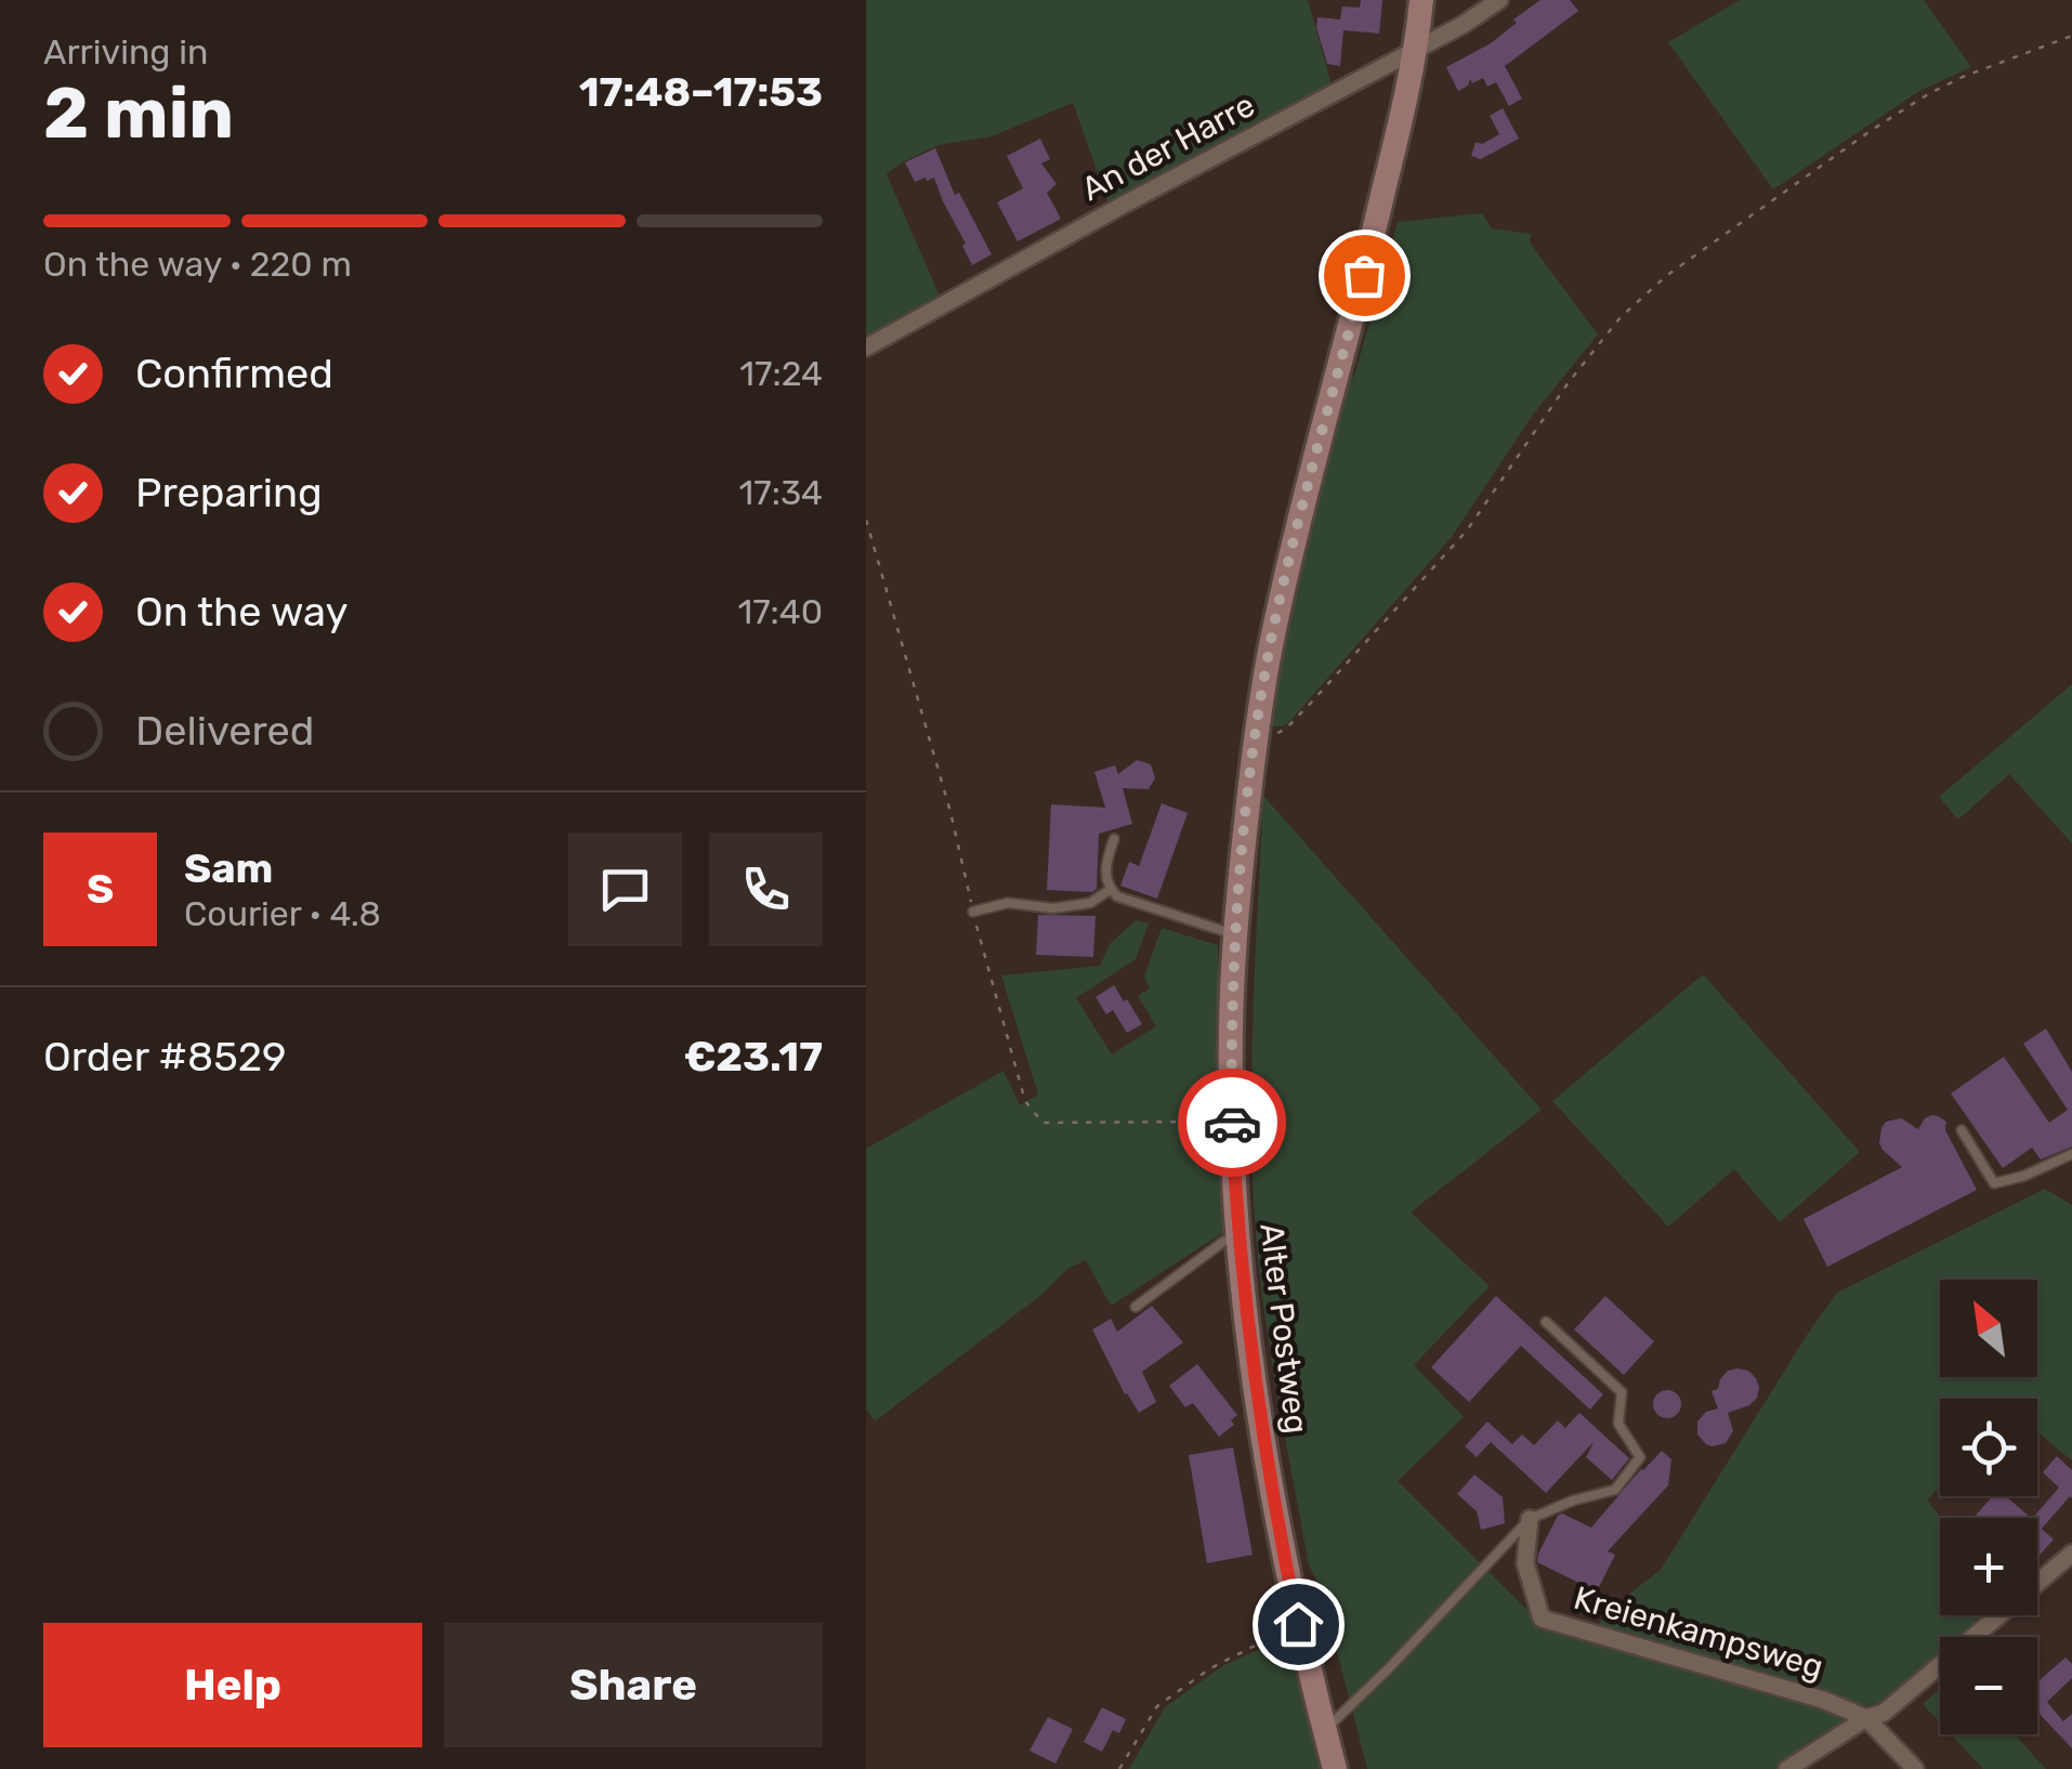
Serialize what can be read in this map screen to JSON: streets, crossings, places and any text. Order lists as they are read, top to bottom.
{
  "streets": {
    "main road": ["Alter Postweg"],
    "street": ["An der Harre", "Kreienkampsweg"]
  },
  "crossings": [
    ["An der Harre", "Alter Postweg"]
  ],
  "north": "top left",
  "page": {
    "heading": ["2 min", "Arriving in", "17:48–17:53"],
    "panel": [
      "Sam",
      "Courier · 4.8",
      "Order #8529",
      "€23.17"
    ],
    "bar": "On the way · 220 m",
    "list": [
      ["Confirmed", "17:24"],
      ["Preparing", "17:34"],
      ["On the way", "17:40"],
      "Delivered"
    ],
    "round": "S",
    "map_buttons": ["+", "−"],
    "buttons": ["Help", "Share"]
  }
}
